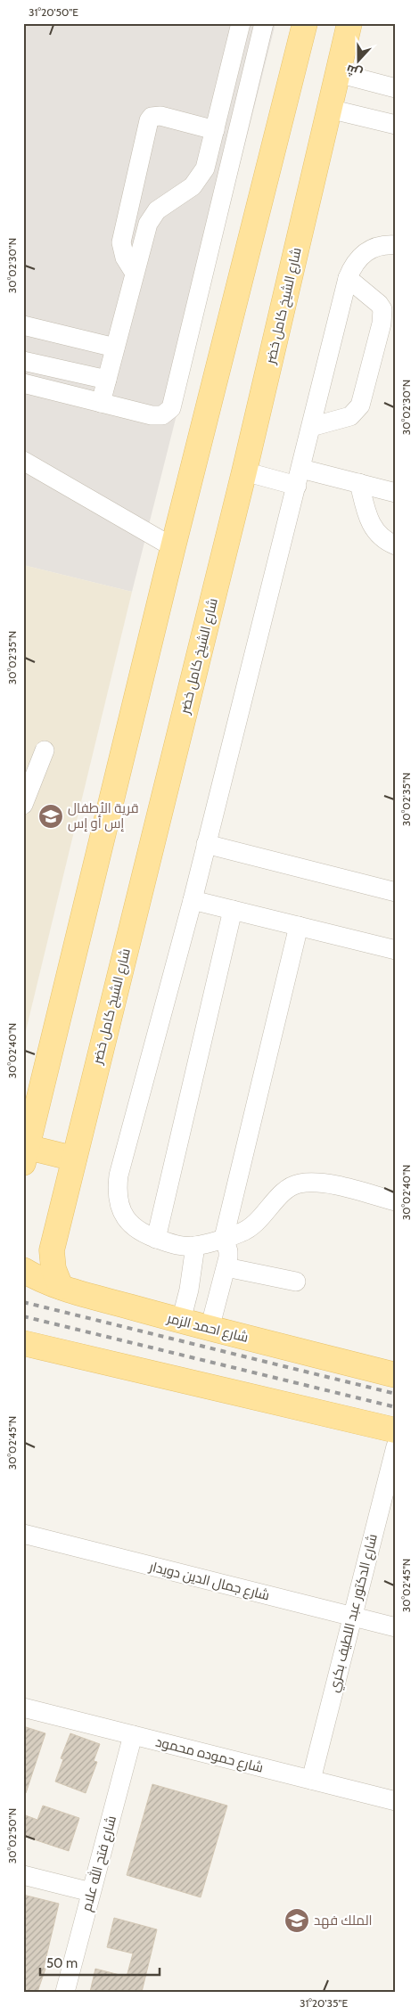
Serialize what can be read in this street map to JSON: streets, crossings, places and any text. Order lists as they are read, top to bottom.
{
  "streets": {
    "main road": ["شارع الشيخ كامل خضر", "شارع احمد الزمر"],
    "street": [
      "شارع جمال الدين دويدار",
      "شارع الدكتور عبد اللطيف بكري",
      "شارع حموده محمود",
      "شارع فتح الله علام"
    ]
  },
  "crossings": [
    ["شارع الشيخ كامل خضر", "شارع احمد الزمر"],
    ["شارع جمال الدين دويدار", "شارع الدكتور عبد اللطيف بكري"],
    ["شارع الدكتور عبد اللطيف بكري", "شارع حموده محمود"],
    ["شارع حموده محمود", "شارع فتح الله علام"]
  ],
  "places": {
    "school or university": ["قرية الأطفال إس أو إس", "الملك فهد"]
  },
  "scale_bar": "50 m",
  "north": "bottom",
  "coordinates": [
    "31°20'50\"E",
    "30°02'30\"N",
    "30°02'35\"N",
    "30°02'40\"N",
    "30°02'45\"N",
    "30°02'50\"N",
    "31°20'35\"E"
  ]
}
